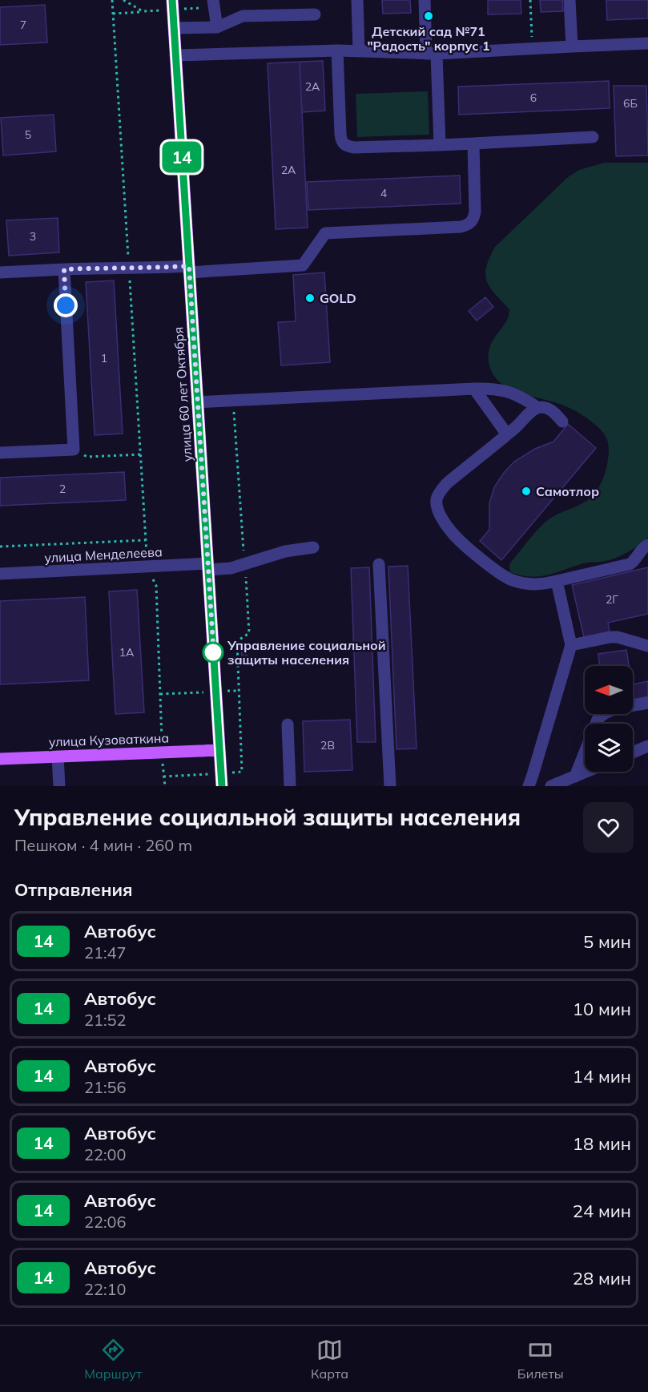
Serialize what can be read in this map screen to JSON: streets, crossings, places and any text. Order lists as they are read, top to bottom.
{
  "streets": {
    "main road": ["улица 60 лет Октября", "улица Кузоваткина"],
    "street": ["улица Менделеева"]
  },
  "crossings": [
    ["улица 60 лет Октября", "улица Менделеева"],
    ["улица 60 лет Октября", "улица Кузоваткина"]
  ],
  "places": [
    "Детский сад №71 \"Радость\" корпус 1",
    "GOLD",
    "Самотлор",
    "Управление социальной защиты населения"
  ],
  "lines": ["bus line 14"],
  "house_numbers": [
    "7",
    "2А",
    "6",
    "6Б",
    "5",
    "2А",
    "4",
    "3",
    "1",
    "2",
    "2Г",
    "1А",
    "2В"
  ],
  "north": "left",
  "page": {
    "on_map": "14",
    "heading": [
      ["Управление социальной защиты населения", "Пешком · 4 мин · 260 m"],
      "Отправления"
    ],
    "list": [
      {
        "mark": "14",
        "name": "Автобус",
        "note": "21:47",
        "value": "5 мин"
      },
      {
        "mark": "14",
        "name": "Автобус",
        "note": "21:52",
        "value": "10 мин"
      },
      {
        "mark": "14",
        "name": "Автобус",
        "note": "21:56",
        "value": "14 мин"
      },
      {
        "mark": "14",
        "name": "Автобус",
        "note": "22:00",
        "value": "18 мин"
      },
      {
        "mark": "14",
        "name": "Автобус",
        "note": "22:06",
        "value": "24 мин"
      },
      {
        "mark": "14",
        "name": "Автобус",
        "note": "22:10",
        "value": "28 мин"
      }
    ],
    "tabs": ["Маршрут", "Карта", "Билеты"]
  }
}
